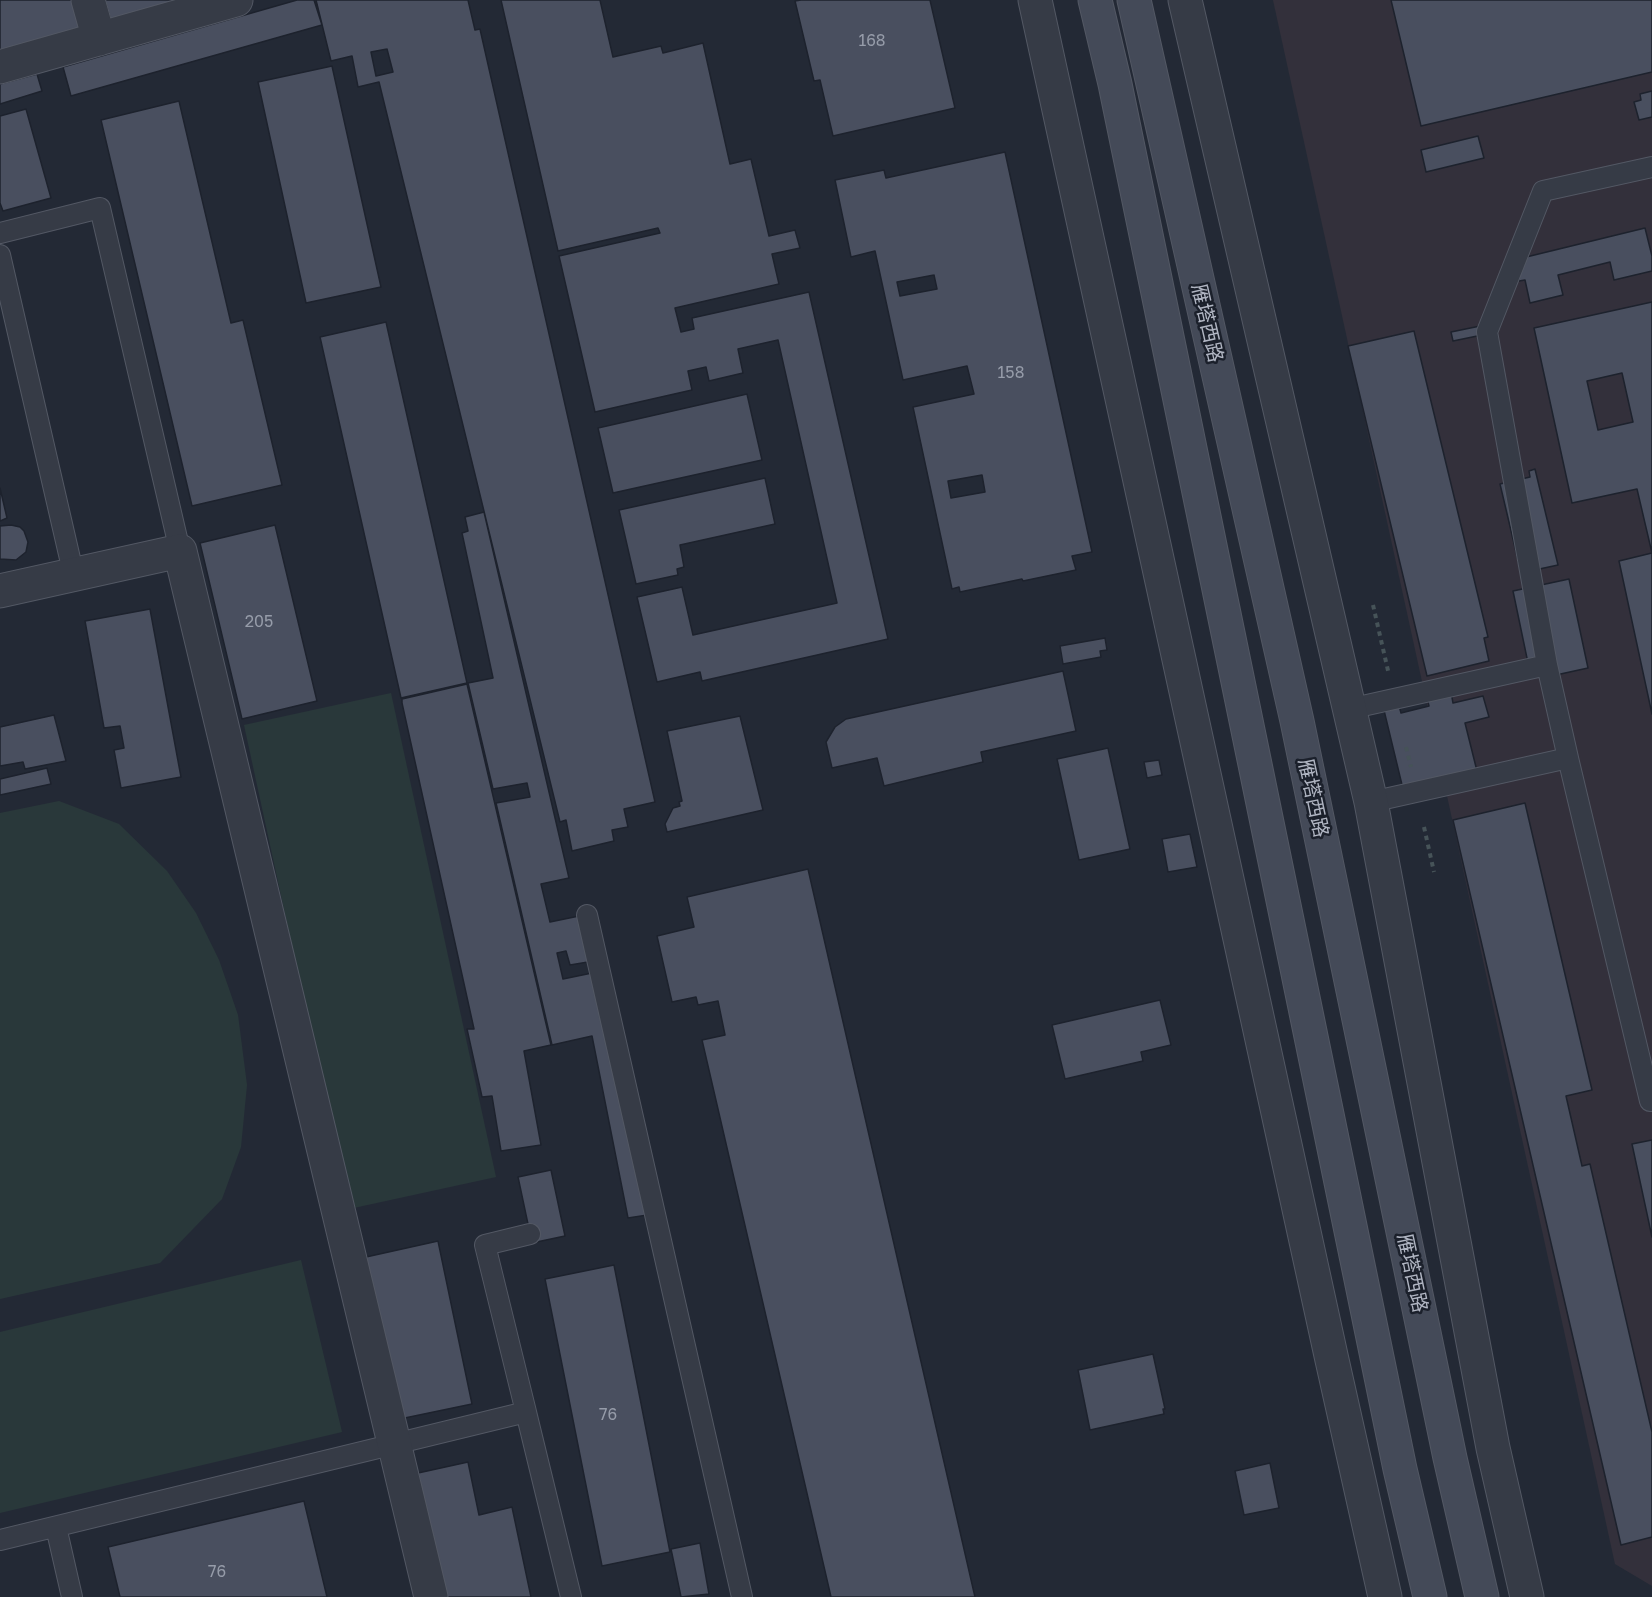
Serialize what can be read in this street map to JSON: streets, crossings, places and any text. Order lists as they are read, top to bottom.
{
  "streets": {
    "main road": ["雁塔西路"]
  },
  "house_numbers": [
    "168",
    "158",
    "205",
    "76",
    "76"
  ]
}
